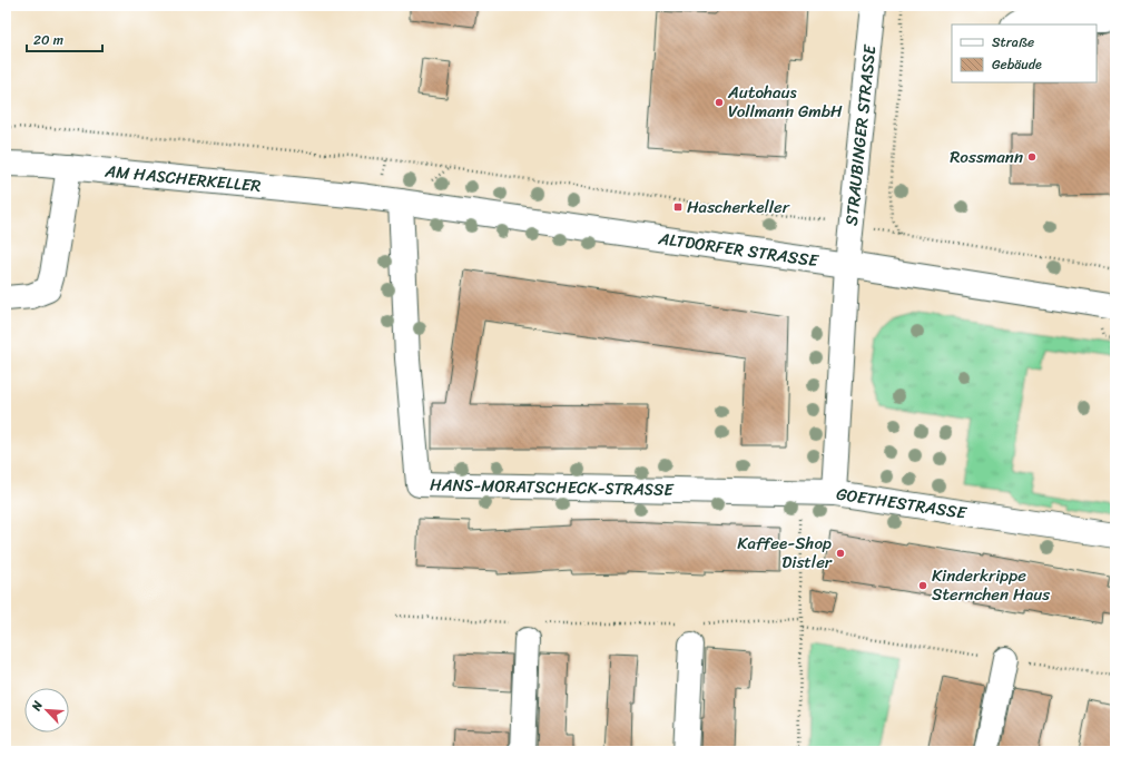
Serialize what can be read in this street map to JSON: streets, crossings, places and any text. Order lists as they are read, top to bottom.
{
  "streets": {
    "street": [
      "STRAUBINGER STRASSE",
      "AM HASCHERKELLER",
      "ALTDORFER STRASSE",
      "HANS-MORATSCHECK-STRASSE",
      "GOETHESTRASSE"
    ]
  },
  "crossings": [
    ["STRAUBINGER STRASSE", "ALTDORFER STRASSE"],
    ["STRAUBINGER STRASSE", "GOETHESTRASSE"],
    ["AM HASCHERKELLER", "ALTDORFER STRASSE"],
    ["ALTDORFER STRASSE", "HANS-MORATSCHECK-STRASSE"],
    ["ALTDORFER STRASSE", "GOETHESTRASSE"],
    ["HANS-MORATSCHECK-STRASSE", "GOETHESTRASSE"]
  ],
  "places": {
    "other": [
      "Autohaus Vollmann GmbH",
      "Rossmann",
      "Kaffee-Shop Distler",
      "Kinderkrippe Sternchen Haus"
    ],
    "transit": ["Hascherkeller"]
  },
  "legend": ["Straße", "Gebäude"],
  "scale_bar": "20 m",
  "north": "top left"
}
